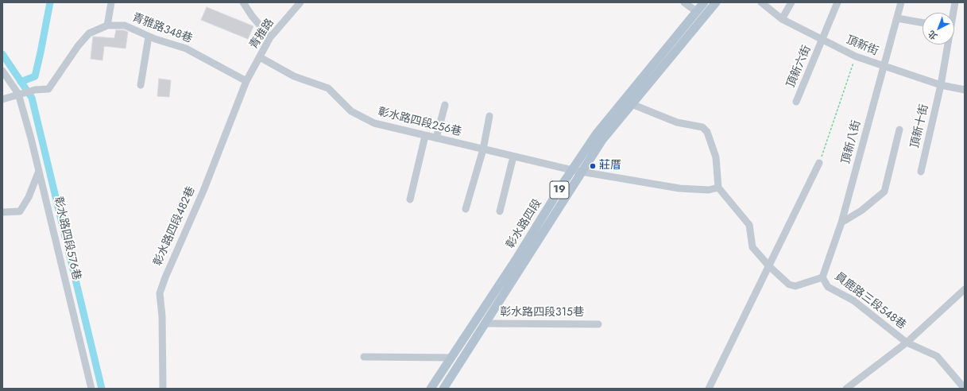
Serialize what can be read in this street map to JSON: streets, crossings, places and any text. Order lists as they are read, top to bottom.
{
  "streets": {
    "main road": ["19", "彰水路四段"],
    "street": [
      "青雅路348巷",
      "青雅路",
      "頂新街",
      "頂新六街",
      "彰水路四段256巷",
      "頂新十街",
      "頂新八街",
      "彰水路四段482巷",
      "彰水路四段576巷",
      "員鹿路三段548巷",
      "彰水路四段315巷"
    ]
  },
  "crossings": [
    ["青雅路348巷", "青雅路"],
    ["青雅路348巷", "彰水路四段482巷"],
    ["青雅路348巷", "彰水路四段576巷"],
    ["青雅路", "彰水路四段256巷"],
    ["青雅路", "彰水路四段482巷"],
    ["頂新街", "頂新六街"],
    ["頂新街", "頂新十街"],
    ["頂新街", "頂新八街"],
    ["彰水路四段256巷", "彰水路四段"],
    ["頂新八街", "員鹿路三段548巷"],
    ["彰水路四段", "彰水路四段315巷"]
  ],
  "places": ["莊厝"],
  "north": "bottom left"
}
